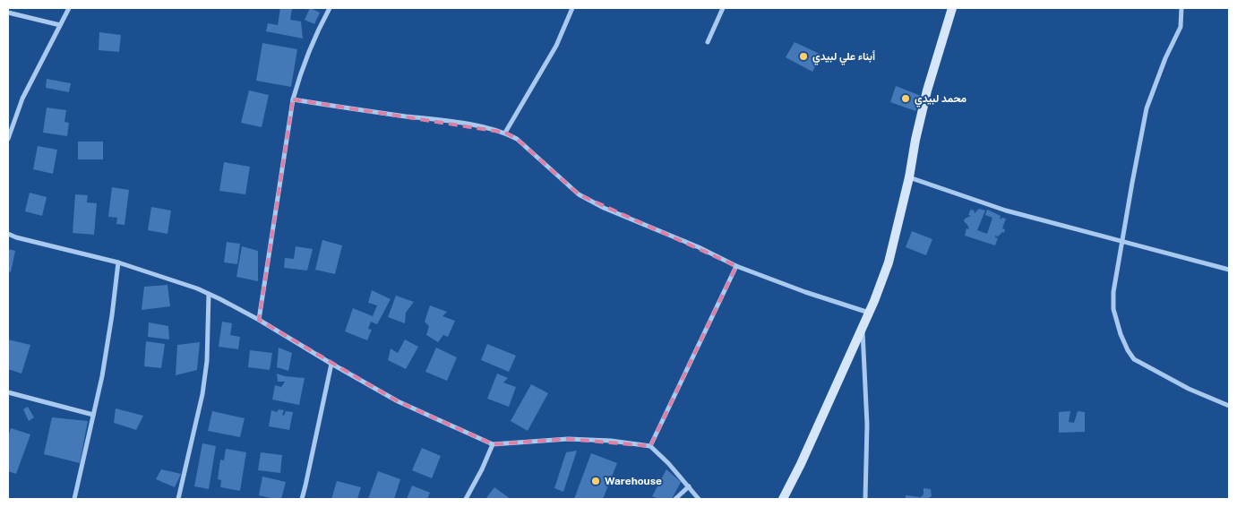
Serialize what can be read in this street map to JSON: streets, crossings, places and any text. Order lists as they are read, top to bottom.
{
  "places": ["أبناء علي لبيدي", "محمد لبيدي", "Warehouse"]
}
